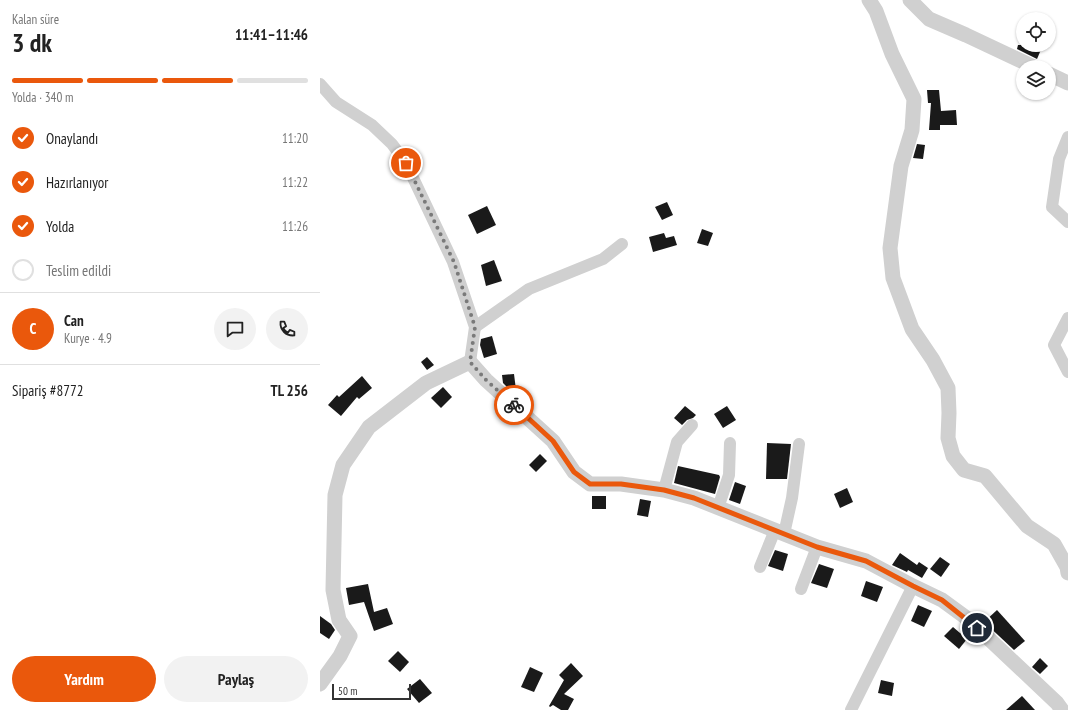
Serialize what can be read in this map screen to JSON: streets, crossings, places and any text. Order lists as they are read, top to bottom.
{
  "scale_bar": "50 m",
  "page": {
    "heading": ["3 dk", "Kalan süre", "11:41–11:46"],
    "panel": [
      "Can",
      "Kurye · 4.9",
      "Sipariş #8772",
      "TL 256"
    ],
    "bar": "Yolda · 340 m",
    "list": [
      ["Onaylandı", "11:20"],
      ["Hazırlanıyor", "11:22"],
      ["Yolda", "11:26"],
      "Teslim edildi"
    ],
    "round": "C",
    "buttons": ["Yardım", "Paylaş"],
    "scale": "50 m"
  }
}
